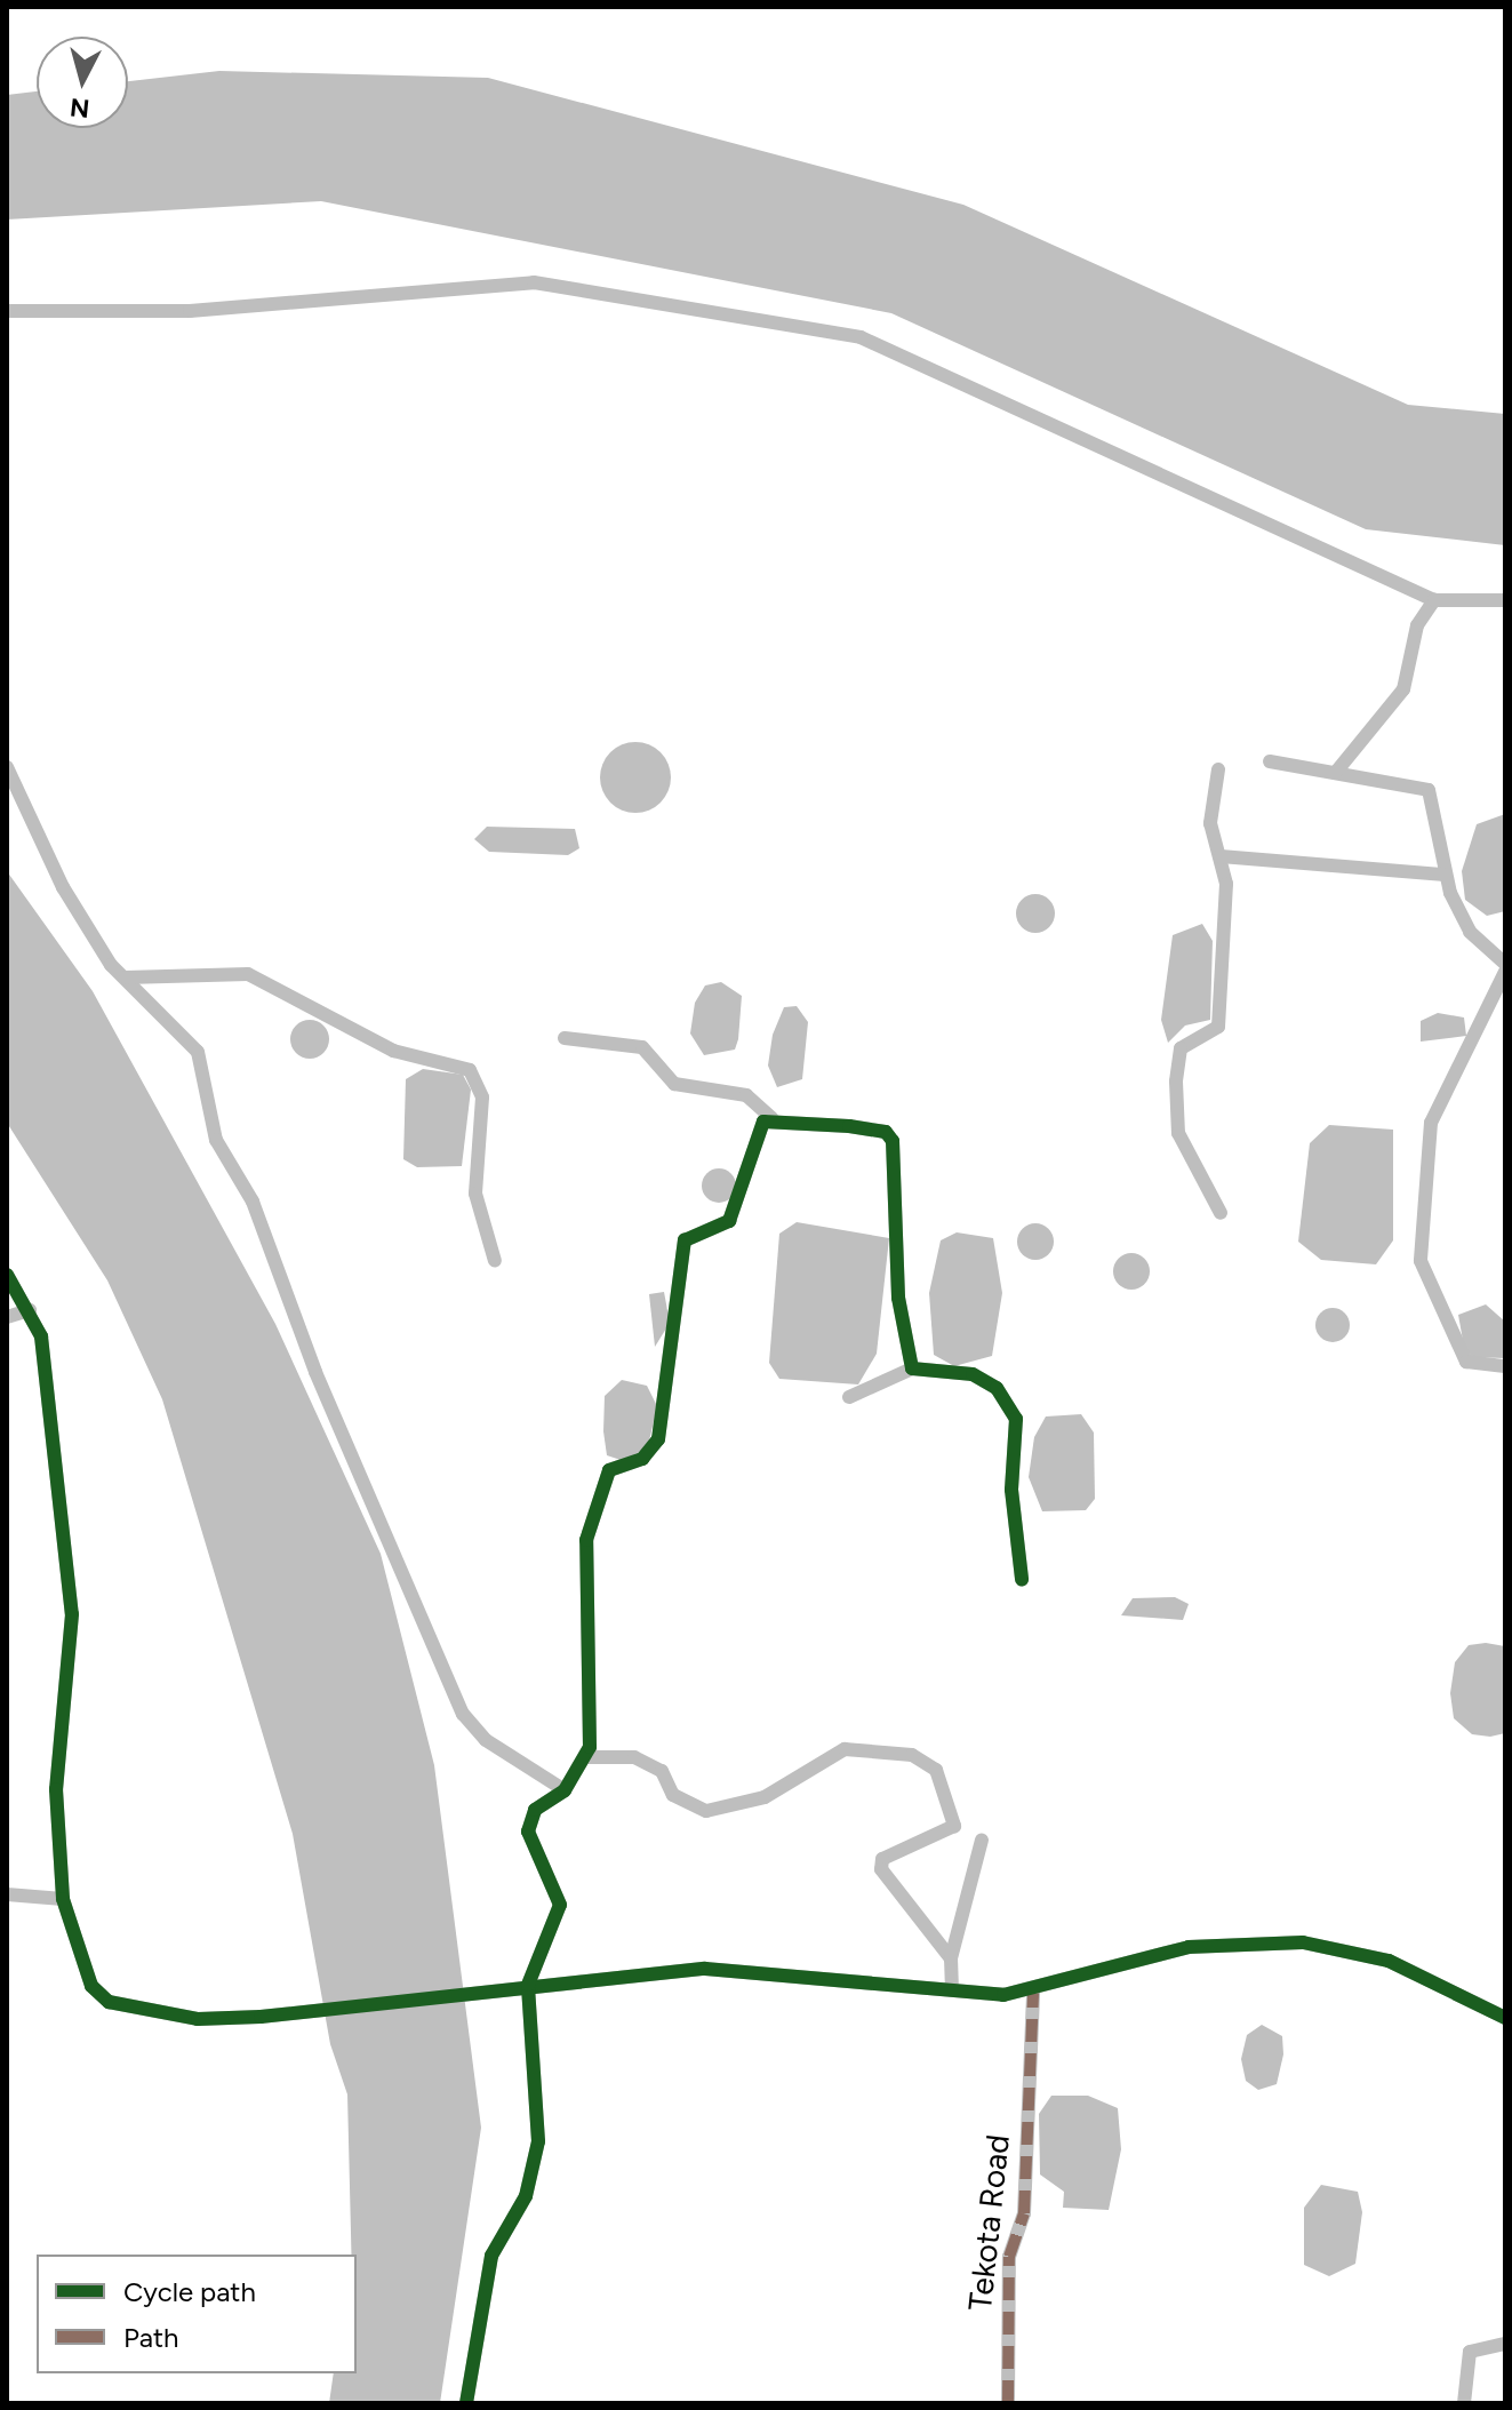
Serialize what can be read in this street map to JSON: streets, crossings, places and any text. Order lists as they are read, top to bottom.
{
  "streets": {
    "street": ["Tekota Road"]
  },
  "legend": ["Cycle path", "Path"],
  "north": "bottom"
}
